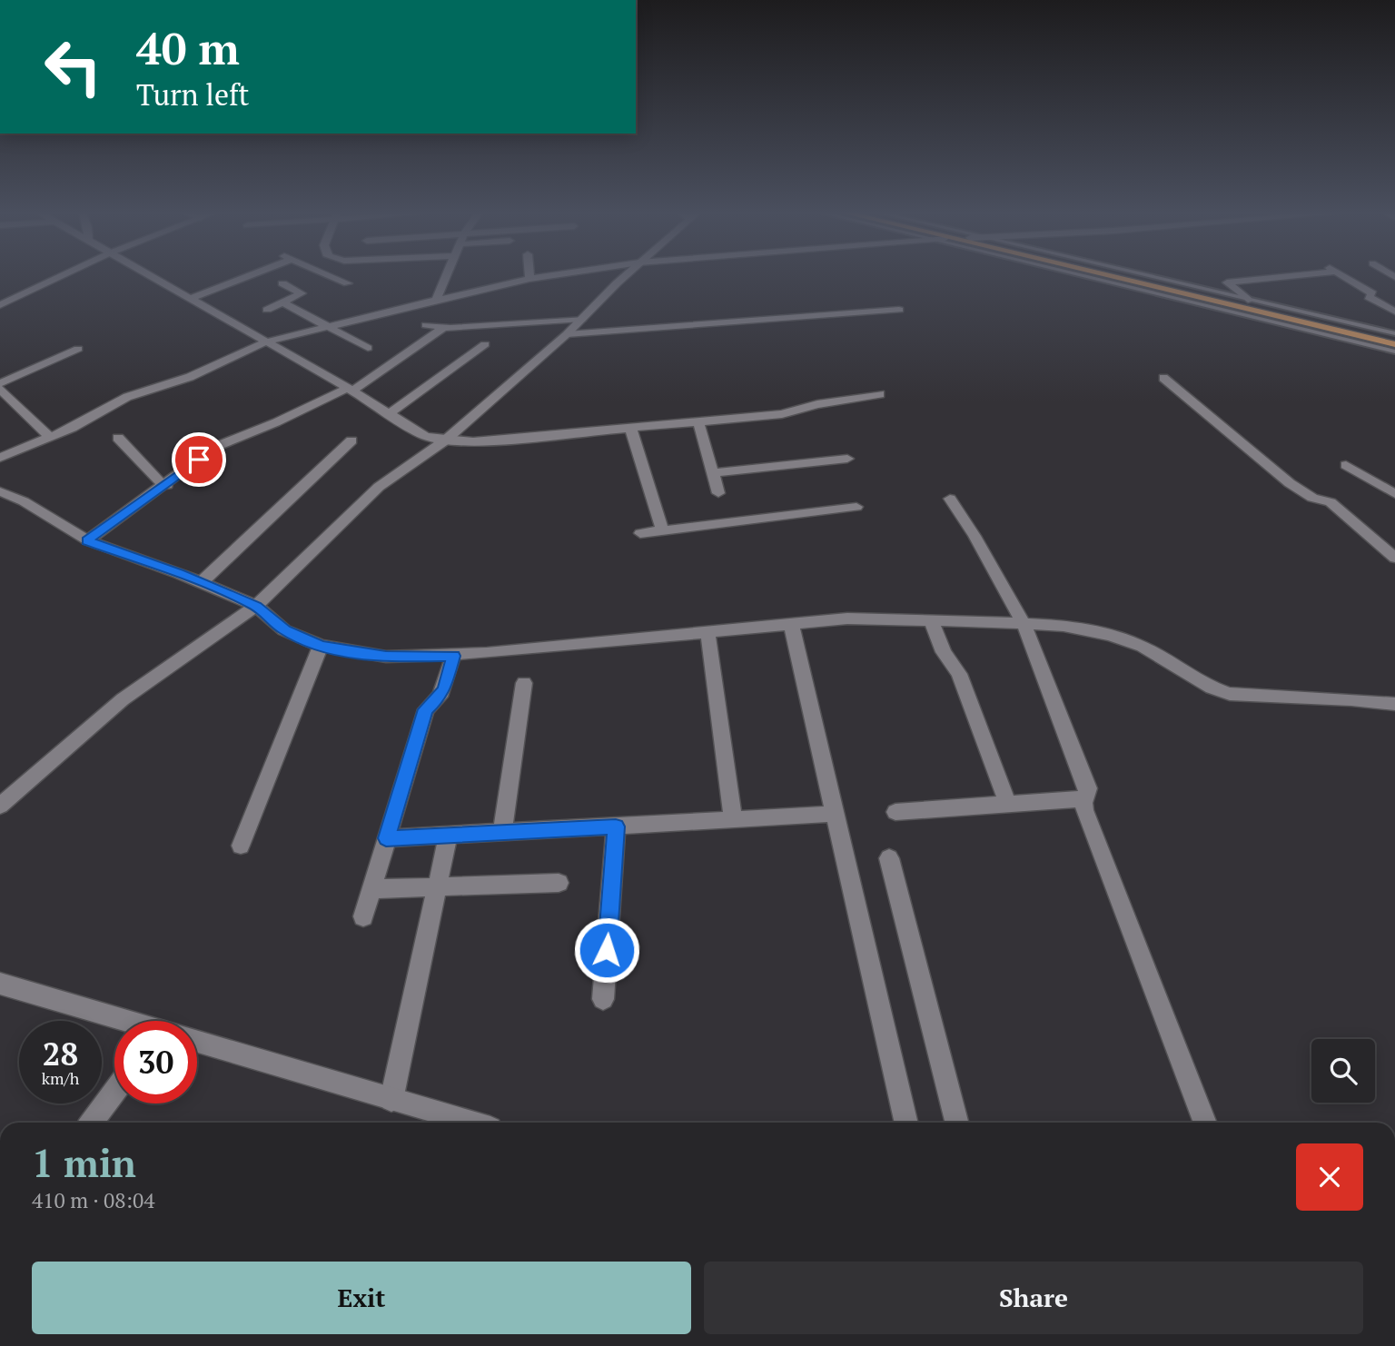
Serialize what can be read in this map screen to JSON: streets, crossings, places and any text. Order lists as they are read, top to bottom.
{
  "page": {
    "turn": ["40 m", "Turn left"],
    "speed": "28 km/h",
    "limit": "30",
    "heading": ["1 min", "410 m · 08:04"],
    "buttons": ["Exit", "Share"]
  }
}
